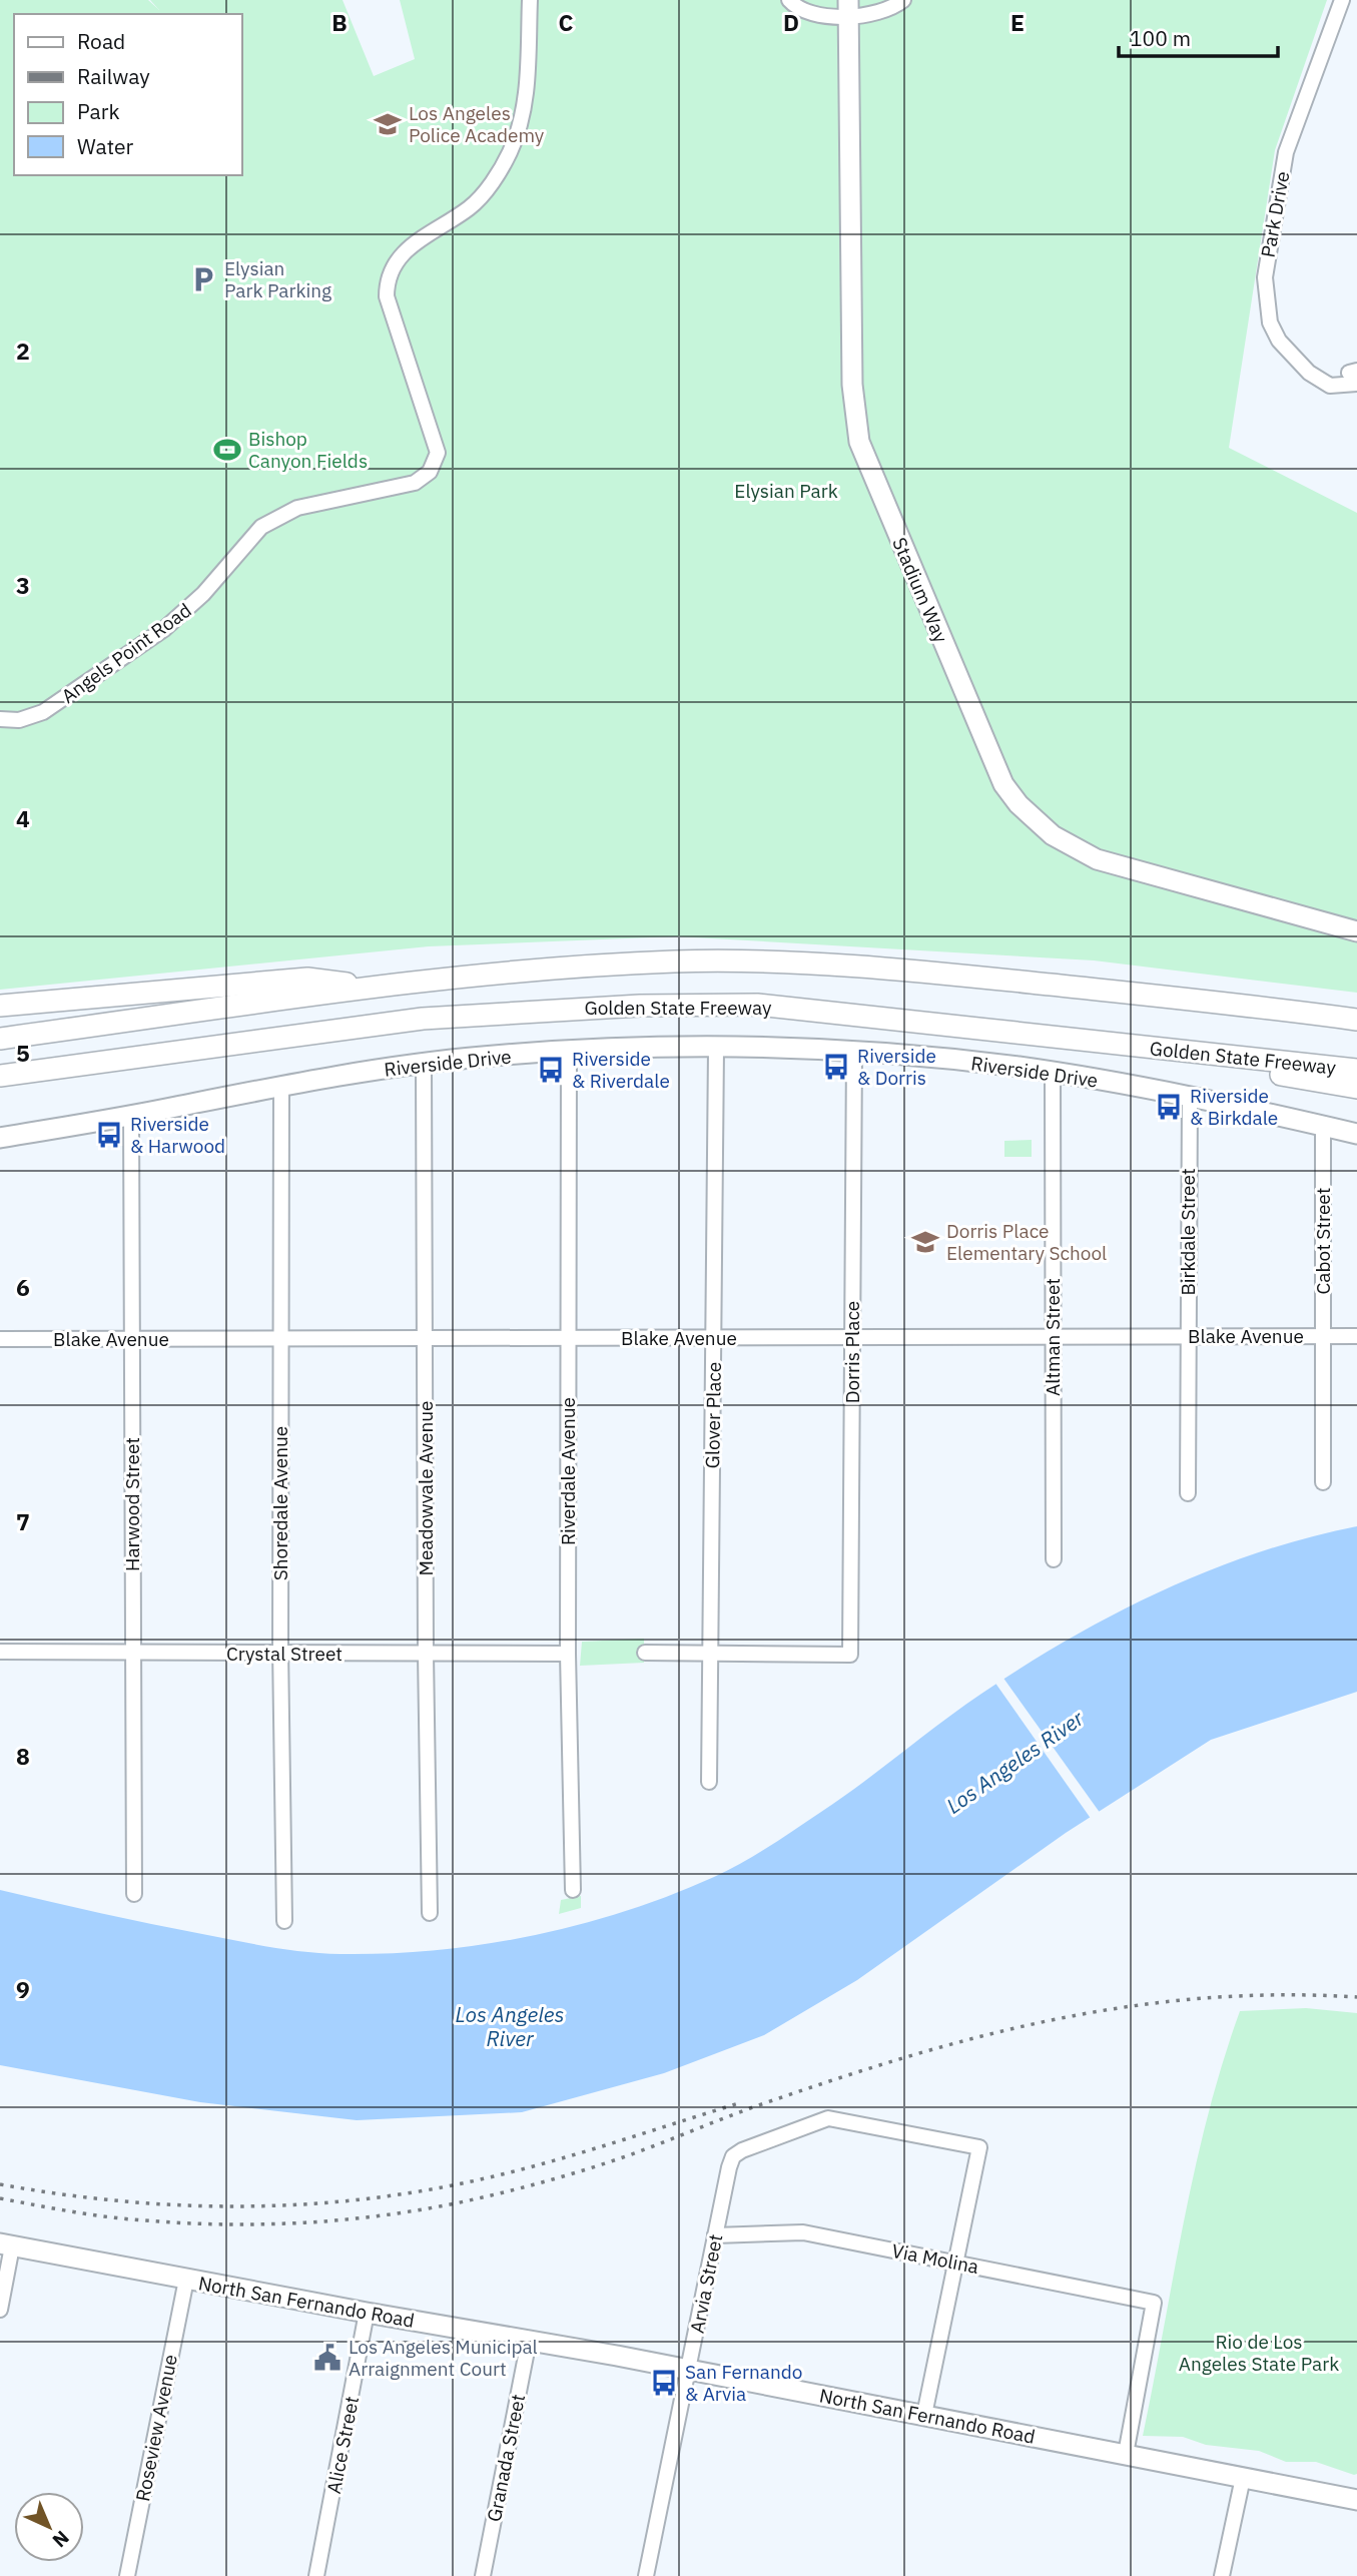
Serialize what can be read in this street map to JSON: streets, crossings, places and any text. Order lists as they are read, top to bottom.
{
  "streets": {
    "highway": ["Golden State Freeway"],
    "main road": ["Stadium Way", "Riverside Drive", "North San Fernando Road"],
    "street": [
      "Park Drive",
      "Angels Point Road",
      "Birkdale Street",
      "Cabot Street",
      "Blake Avenue",
      "Altman Street",
      "Dorris Place",
      "Glover Place",
      "Riverdale Avenue",
      "Meadowvale Avenue",
      "Shoredale Avenue",
      "Harwood Street",
      "Crystal Street",
      "Via Molina",
      "Arvia Street",
      "Roseview Avenue",
      "Alice Street",
      "Granada Street"
    ]
  },
  "crossings": [
    ["Riverside Drive", "Birkdale Street"],
    ["Riverside Drive", "Cabot Street"],
    ["Riverside Drive", "Altman Street"],
    ["Riverside Drive", "Dorris Place"],
    ["Riverside Drive", "Glover Place"],
    ["Riverside Drive", "Riverdale Avenue"],
    ["Riverside Drive", "Meadowvale Avenue"],
    ["Riverside Drive", "Shoredale Avenue"],
    ["Riverside Drive", "Harwood Street"],
    ["Birkdale Street", "Blake Avenue"],
    ["Cabot Street", "Blake Avenue"],
    ["Blake Avenue", "Altman Street"],
    ["Blake Avenue", "Dorris Place"],
    ["Blake Avenue", "Glover Place"],
    ["Blake Avenue", "Riverdale Avenue"],
    ["Blake Avenue", "Meadowvale Avenue"],
    ["Blake Avenue", "Shoredale Avenue"],
    ["Blake Avenue", "Harwood Street"],
    ["Dorris Place", "Glover Place"],
    ["Riverdale Avenue", "Crystal Street"],
    ["Meadowvale Avenue", "Crystal Street"],
    ["Shoredale Avenue", "Crystal Street"],
    ["Harwood Street", "Crystal Street"],
    ["Via Molina", "Arvia Street"],
    ["Via Molina", "North San Fernando Road"],
    ["Arvia Street", "North San Fernando Road"],
    ["North San Fernando Road", "Roseview Avenue"],
    ["North San Fernando Road", "Alice Street"],
    ["North San Fernando Road", "Granada Street"]
  ],
  "water": ["Los Angeles River"],
  "parks": ["Elysian Park", "Rio de Los Angeles State Park"],
  "places": {
    "school or university": ["Los Angeles Police Academy", "Dorris Place Elementary School"],
    "parking": ["Elysian Park Parking"],
    "sports": ["Bishop Canyon Fields"],
    "bus stop": [
      "Riverside & Dorris",
      "Riverside & Riverdale",
      "Riverside & Birkdale",
      "Riverside & Harwood",
      "San Fernando & Arvia"
    ],
    "public building": ["Los Angeles Municipal Arraignment Court"]
  },
  "legend": [
    "Road",
    "Railway",
    "Park",
    "Water"
  ],
  "scale_bar": "100 m",
  "north": "bottom right",
  "grid": {
    "columns": [
      "B",
      "C",
      "D",
      "E"
    ],
    "rows": [
      "2",
      "3",
      "4",
      "5",
      "6",
      "7",
      "8",
      "9"
    ]
  }
}
